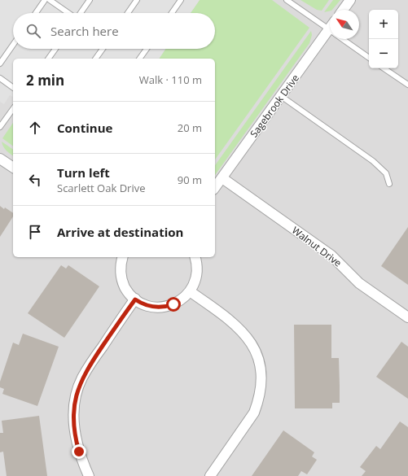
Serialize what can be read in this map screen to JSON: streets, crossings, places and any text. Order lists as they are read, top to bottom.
{
  "streets": {
    "street": ["Sagebrook Drive", "Walnut Drive"]
  },
  "crossings": [
    ["Sagebrook Drive", "Walnut Drive"]
  ],
  "north": "top left",
  "page": {
    "map_buttons": ["+", "−"],
    "search": "Search here",
    "heading": ["2 min", "Walk · 110 m"],
    "list": [
      ["Continue", "20 m"],
      ["Turn left", "Scarlett Oak Drive", "90 m"],
      "Arrive at destination"
    ]
  }
}
